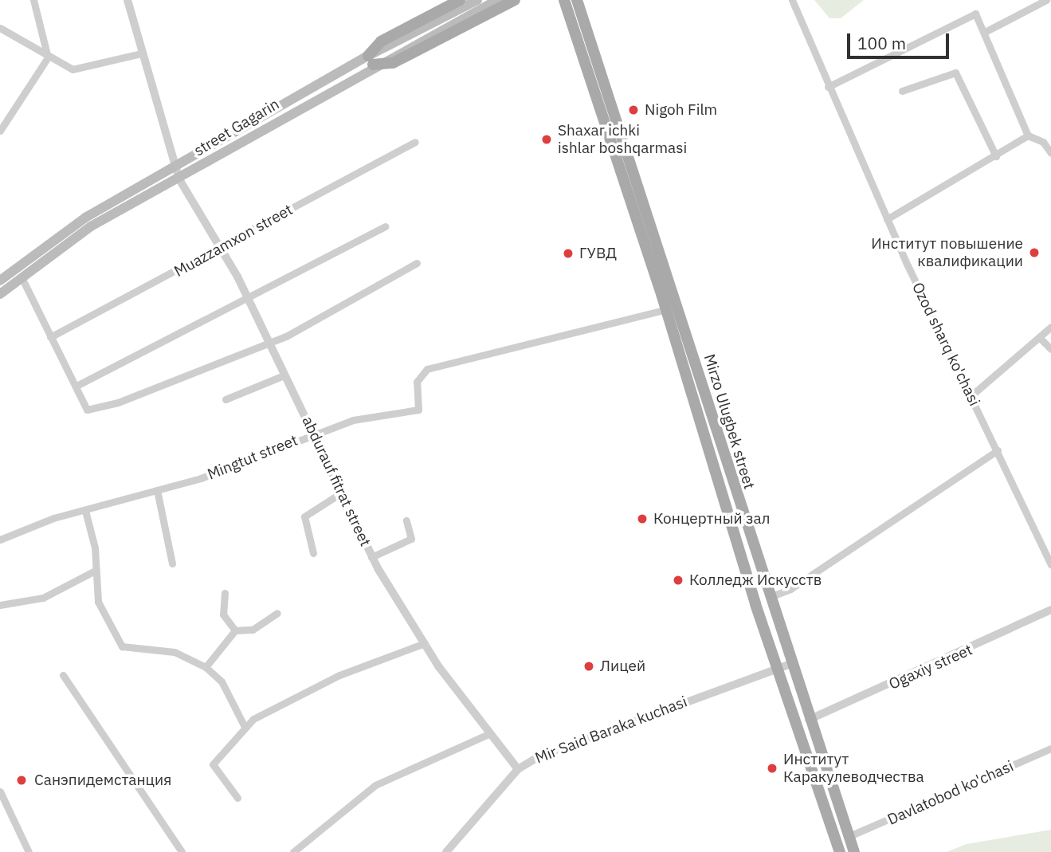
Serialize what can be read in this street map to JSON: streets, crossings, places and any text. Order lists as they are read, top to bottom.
{
  "streets": {
    "main road": ["street Gagarin", "Mirzo Ulugbek street"],
    "street": [
      "Muazzamxon street",
      "Ozod sharq ko'chasi",
      "Mingtut street",
      "abdurauf fitrat street",
      "Ogaxiy street",
      "Mir Said Baraka kuchasi",
      "Davlatobod ko'chasi"
    ]
  },
  "crossings": [
    ["street Gagarin", "abdurauf fitrat street"],
    ["Muazzamxon street", "abdurauf fitrat street"],
    ["Mirzo Ulugbek street", "Mingtut street"],
    ["Mirzo Ulugbek street", "Ogaxiy street"],
    ["Mirzo Ulugbek street", "Mir Said Baraka kuchasi"],
    ["Mirzo Ulugbek street", "Davlatobod ko'chasi"],
    ["Mingtut street", "abdurauf fitrat street"],
    ["abdurauf fitrat street", "Mir Said Baraka kuchasi"]
  ],
  "places": [
    "Nigoh Film",
    "Shaxar ichki ishlar boshqarmasi",
    "Институт повышение квалификации",
    "ГУВД",
    "Концертный зал",
    "Колледж Искусств",
    "Лицей",
    "Институт Каракулеводчества",
    "Санэпидемстанция"
  ],
  "scale_bar": "100 m"
}
